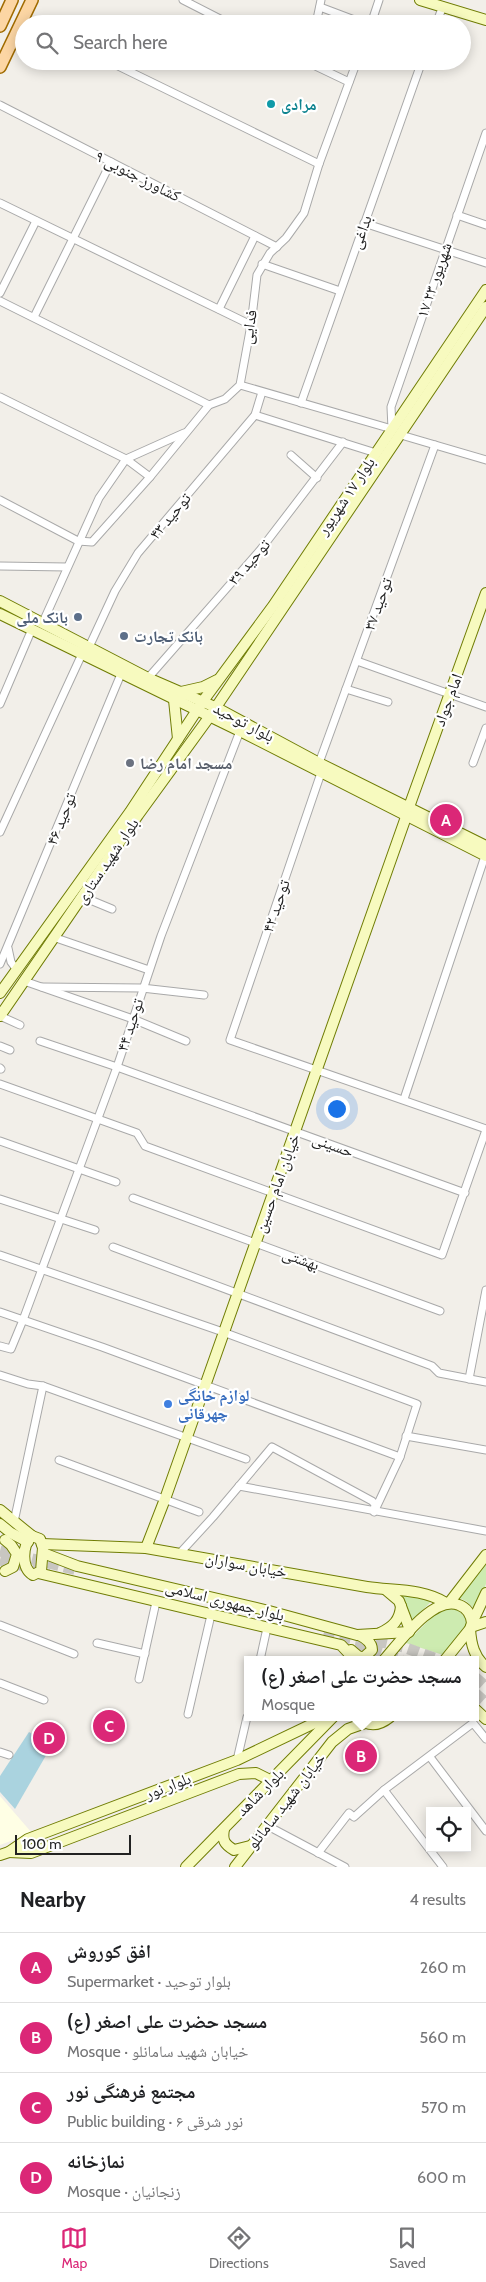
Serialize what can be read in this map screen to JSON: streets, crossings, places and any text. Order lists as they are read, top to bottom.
{
  "streets": {
    "main road": [
      "بلوار ۱۷ شهریور",
      "امام جواد",
      "بلوار توحید",
      "بلوار شهید ستاری",
      "خیابان امام حسین",
      "خیابان سواران",
      "بلوار جمهوری اسلامی",
      "بلوار نور",
      "بلوار شاهد",
      "خیابان شهید سامانلو"
    ],
    "street": [
      "کشاورز جنوبی ۹",
      "بداغی",
      "۱۷ شهریور ۲۳",
      "فدایی",
      "توحید ۴۳",
      "توحید ۳۹",
      "توحید ۳۷",
      "توحید ۴۶",
      "توحید ۴۲",
      "توحید ۴۴",
      "حسینی",
      "بهشتی"
    ]
  },
  "crossings": [
    ["کشاورز جنوبی ۹", "فدایی"],
    ["۱۷ شهریور ۲۳", "بلوار ۱۷ شهریور"],
    ["بلوار ۱۷ شهریور", "بلوار توحید"],
    ["بلوار ۱۷ شهریور", "بلوار شهید ستاری"],
    ["توحید ۴۳", "بلوار توحید"],
    ["توحید ۳۹", "بلوار توحید"],
    ["توحید ۳۷", "بلوار توحید"],
    ["توحید ۳۷", "توحید ۴۲"],
    ["امام جواد", "بلوار توحید"],
    ["امام جواد", "خیابان امام حسین"],
    ["بلوار توحید", "توحید ۴۶"],
    ["بلوار توحید", "بلوار شهید ستاری"],
    ["بلوار توحید", "توحید ۴۲"],
    ["بلوار توحید", "توحید ۴۴"],
    ["بلوار توحید", "خیابان امام حسین"],
    ["توحید ۴۲", "خیابان امام حسین"],
    ["توحید ۴۴", "حسینی"],
    ["حسینی", "خیابان امام حسین"],
    ["خیابان امام حسین", "بهشتی"],
    ["خیابان امام حسین", "خیابان سواران"],
    ["خیابان سواران", "بلوار جمهوری اسلامی"],
    ["بلوار نور", "بلوار شاهد"]
  ],
  "places": [
    "مرادی",
    "بانک ملی",
    "بانک تجارت",
    "مسجد امام رضا",
    "لوازم خانگی چهرقانی"
  ],
  "scale_bar": "100 m",
  "page": {
    "search": "Search here",
    "pins": [
      "A",
      "C",
      "D",
      "B"
    ],
    "popup": ["مسجد حضرت علی اصغر (ع)", "Mosque"],
    "scale": "100 m",
    "heading": ["Nearby", "4 results"],
    "list": [
      {
        "mark": "A",
        "name": "افق کوروش",
        "note": "Supermarket · بلوار توحید",
        "value": "260 m"
      },
      {
        "mark": "B",
        "name": "مسجد حضرت علی اصغر (ع)",
        "note": "Mosque · خیابان شهید سامانلو",
        "value": "560 m"
      },
      {
        "mark": "C",
        "name": "مجتمع فرهنگی نور",
        "note": "Public building · نور شرقی ۶",
        "value": "570 m"
      },
      {
        "mark": "D",
        "name": "نمازخانه",
        "note": "Mosque · زنجانیان",
        "value": "600 m"
      }
    ],
    "nav": ["Map", "Directions", "Saved"]
  }
}
